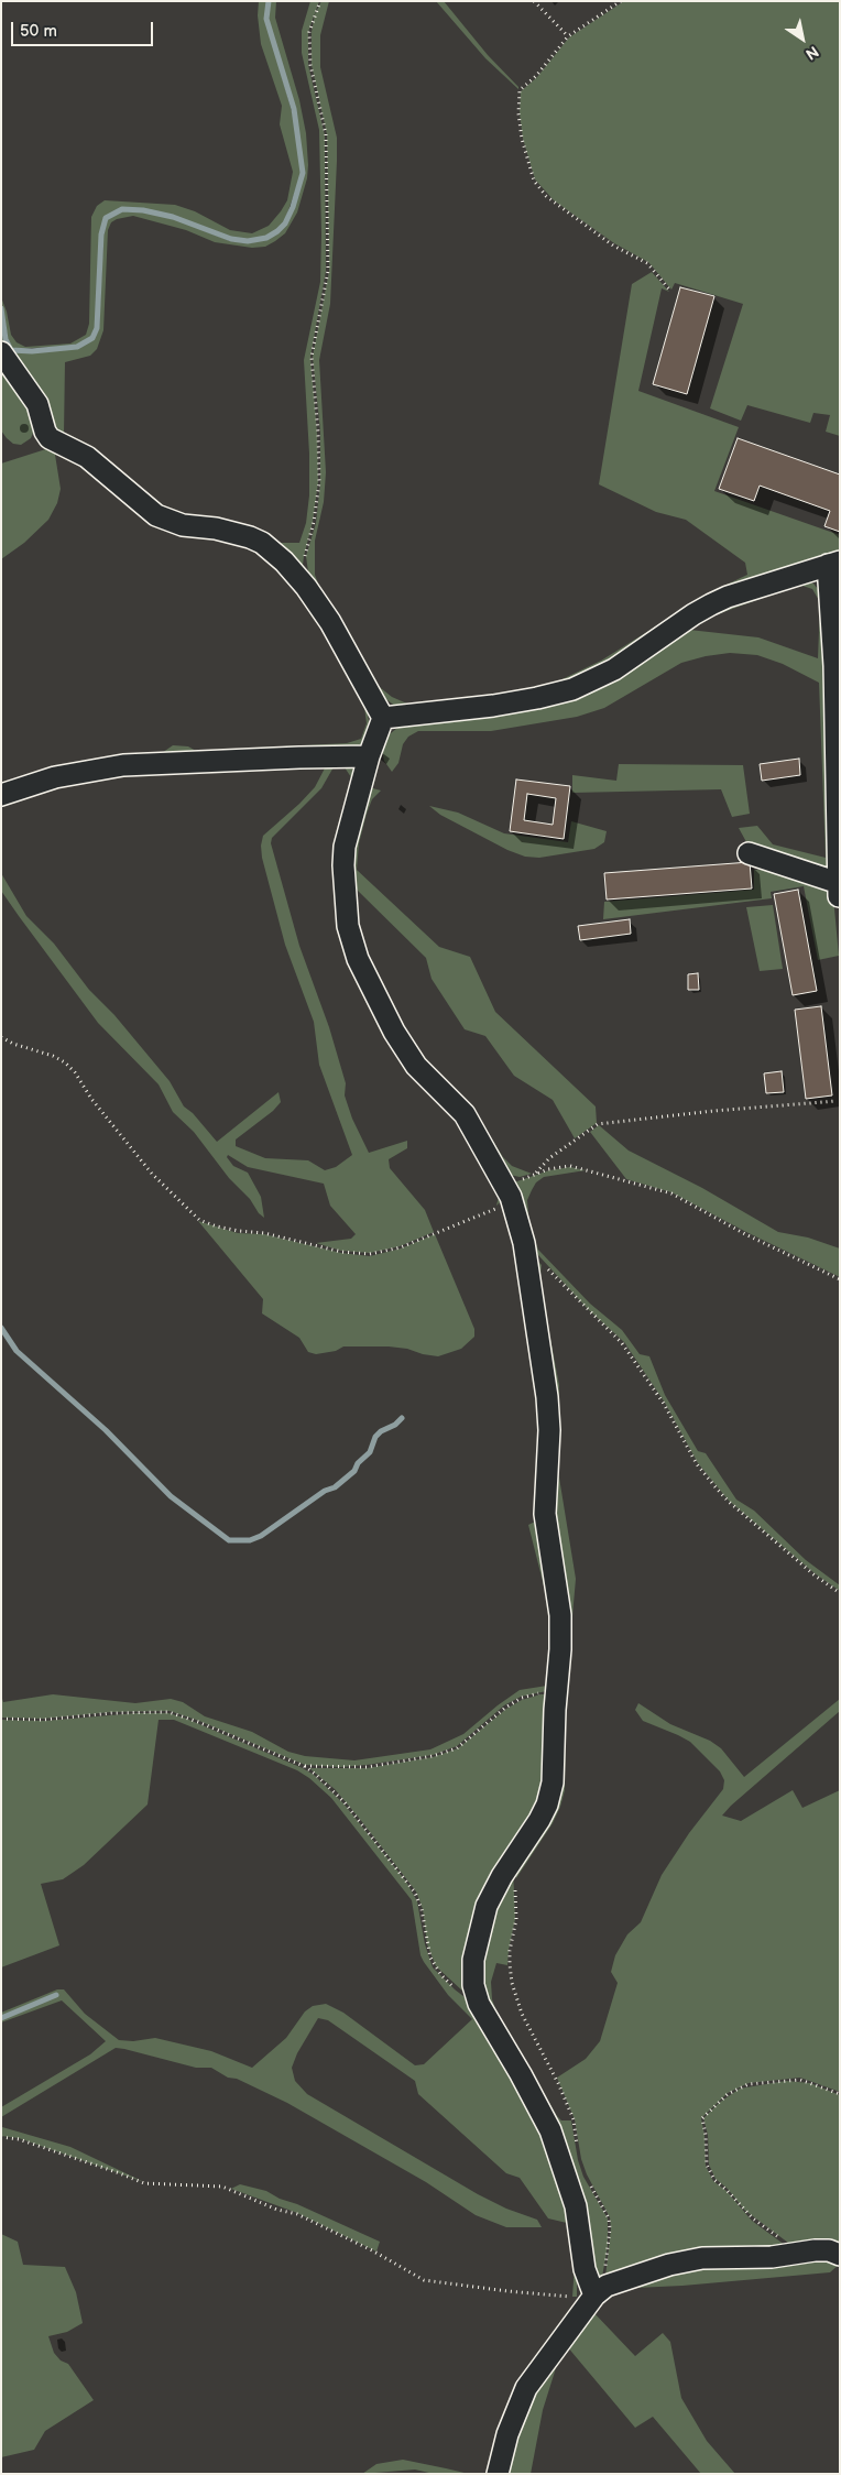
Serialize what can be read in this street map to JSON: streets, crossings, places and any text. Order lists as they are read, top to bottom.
{
  "scale_bar": "50 m",
  "north": "bottom right"
}
